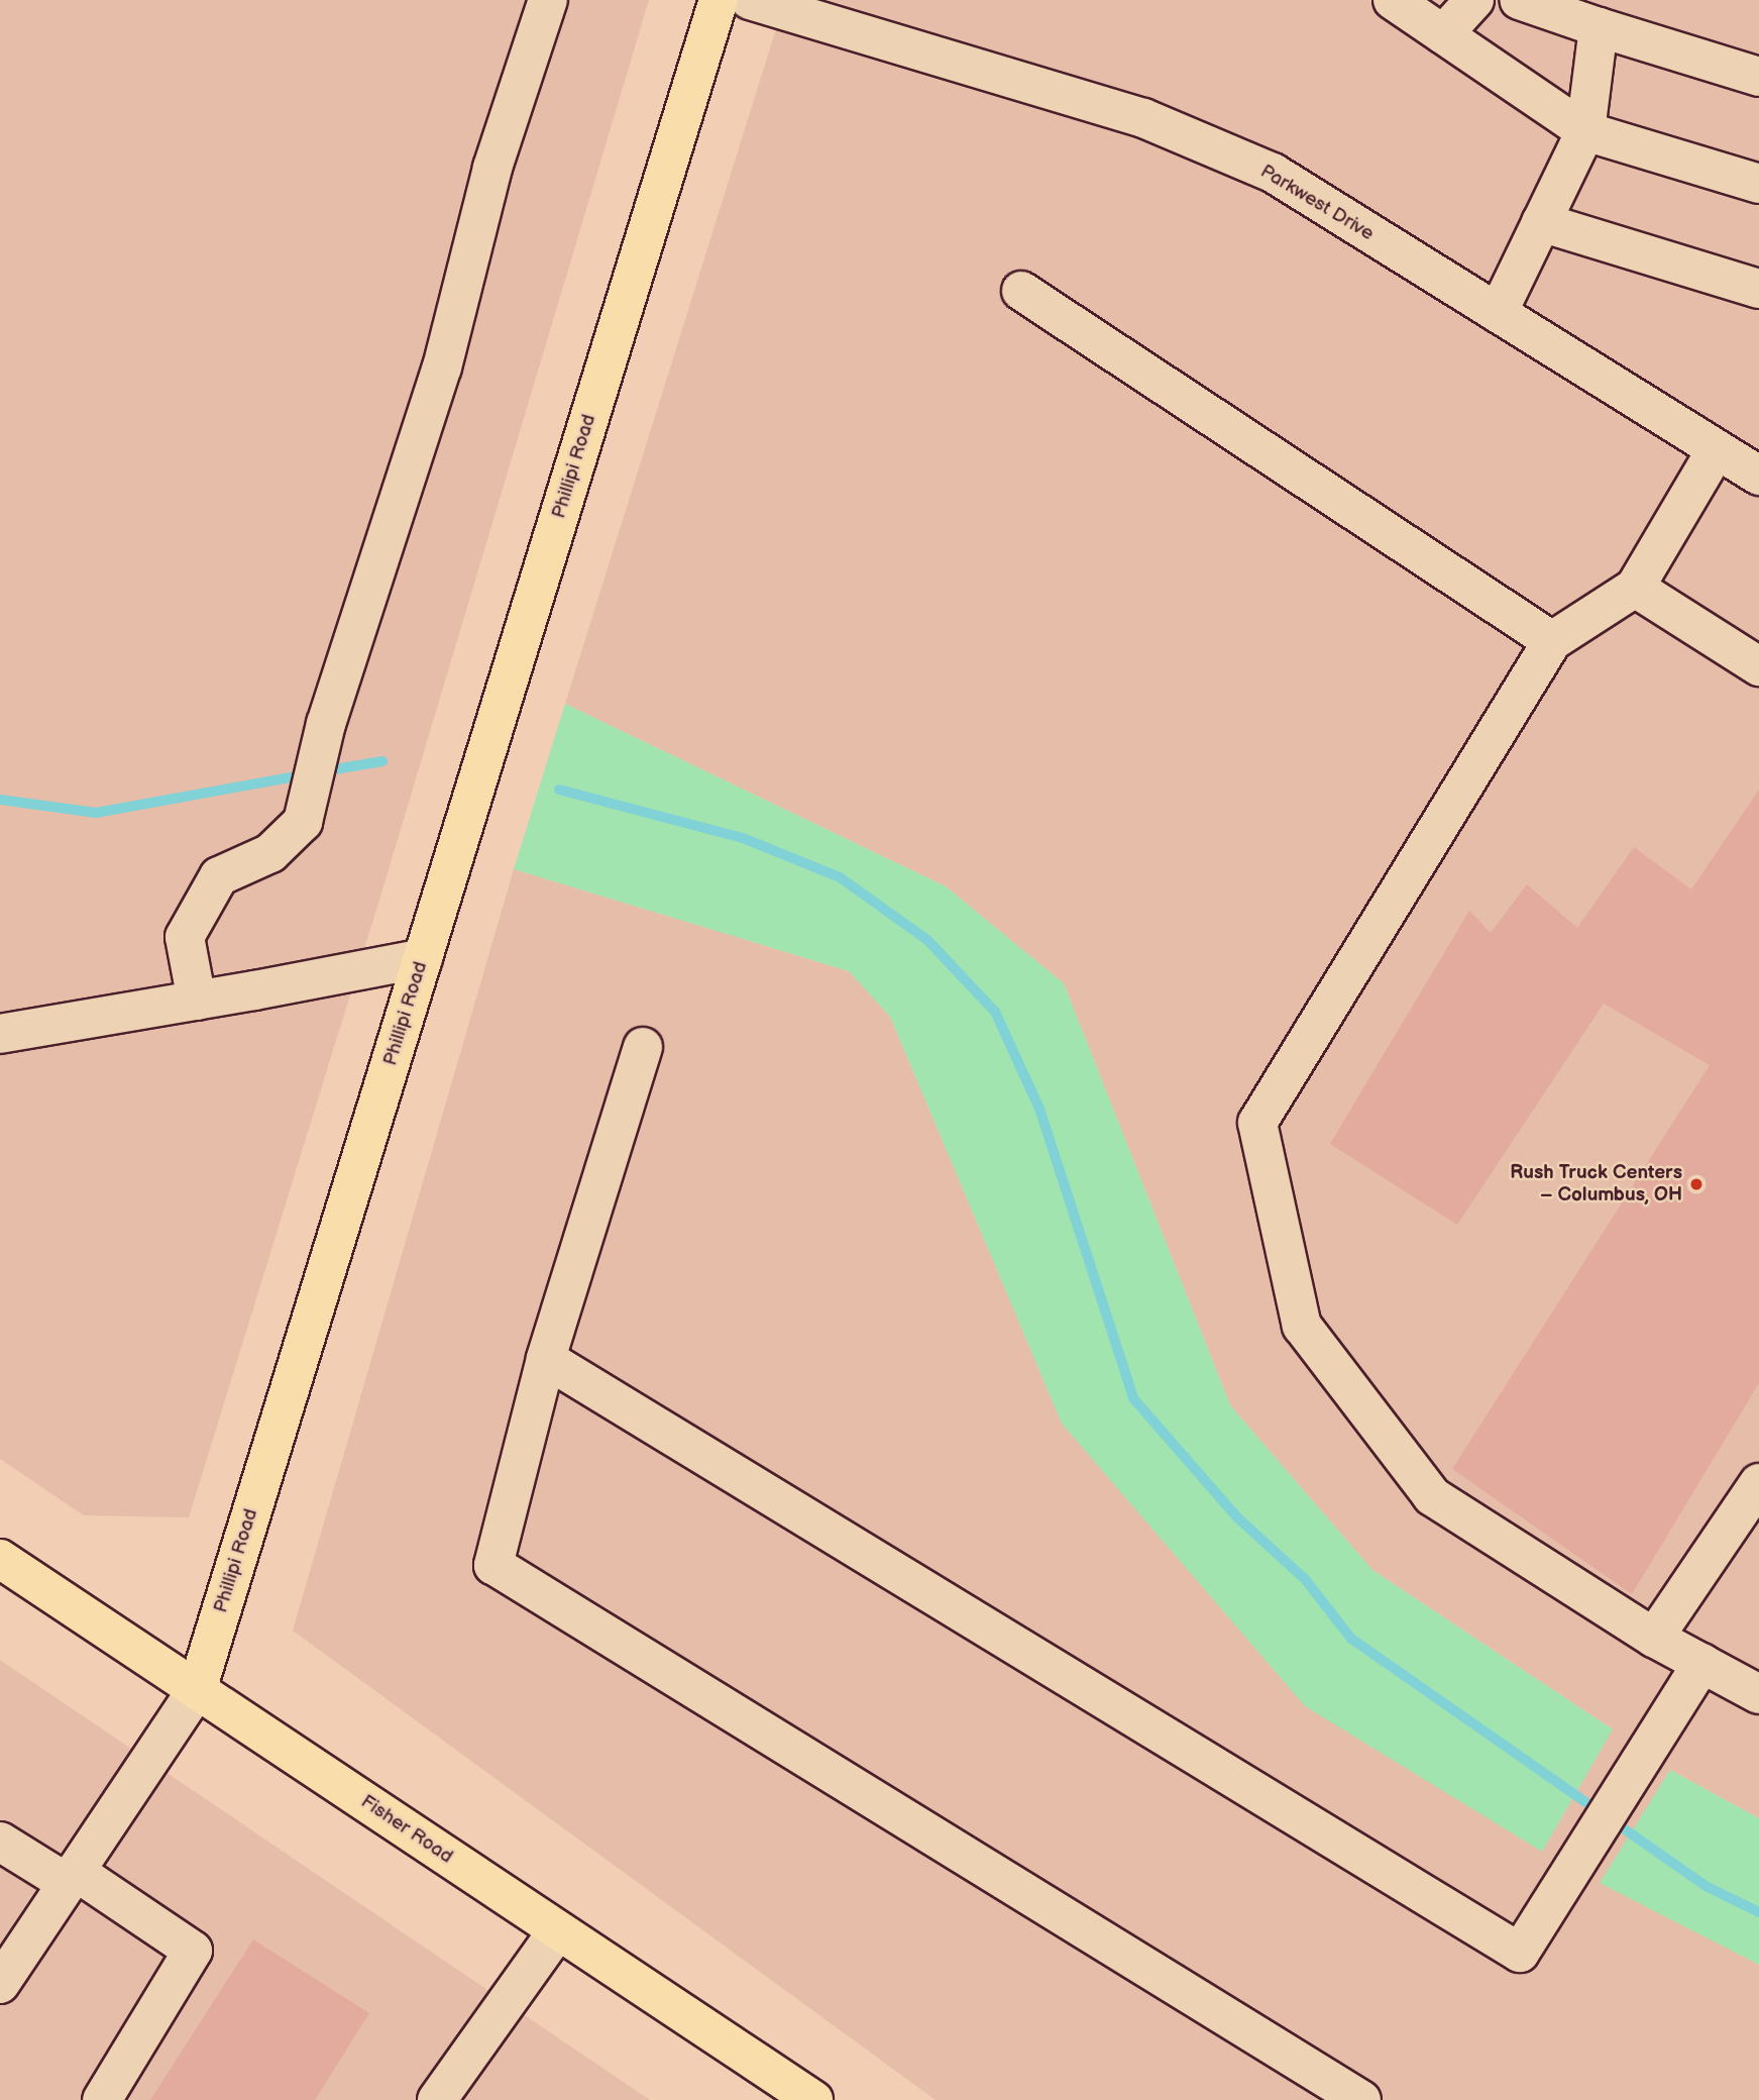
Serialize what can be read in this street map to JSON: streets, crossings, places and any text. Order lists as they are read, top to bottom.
{
  "streets": {
    "main road": ["Phillipi Road", "Fisher Road"],
    "street": ["Parkwest Drive"]
  },
  "crossings": [
    ["Phillipi Road", "Fisher Road"]
  ],
  "places": ["Rush Truck Centers – Columbus, OH"]
}
